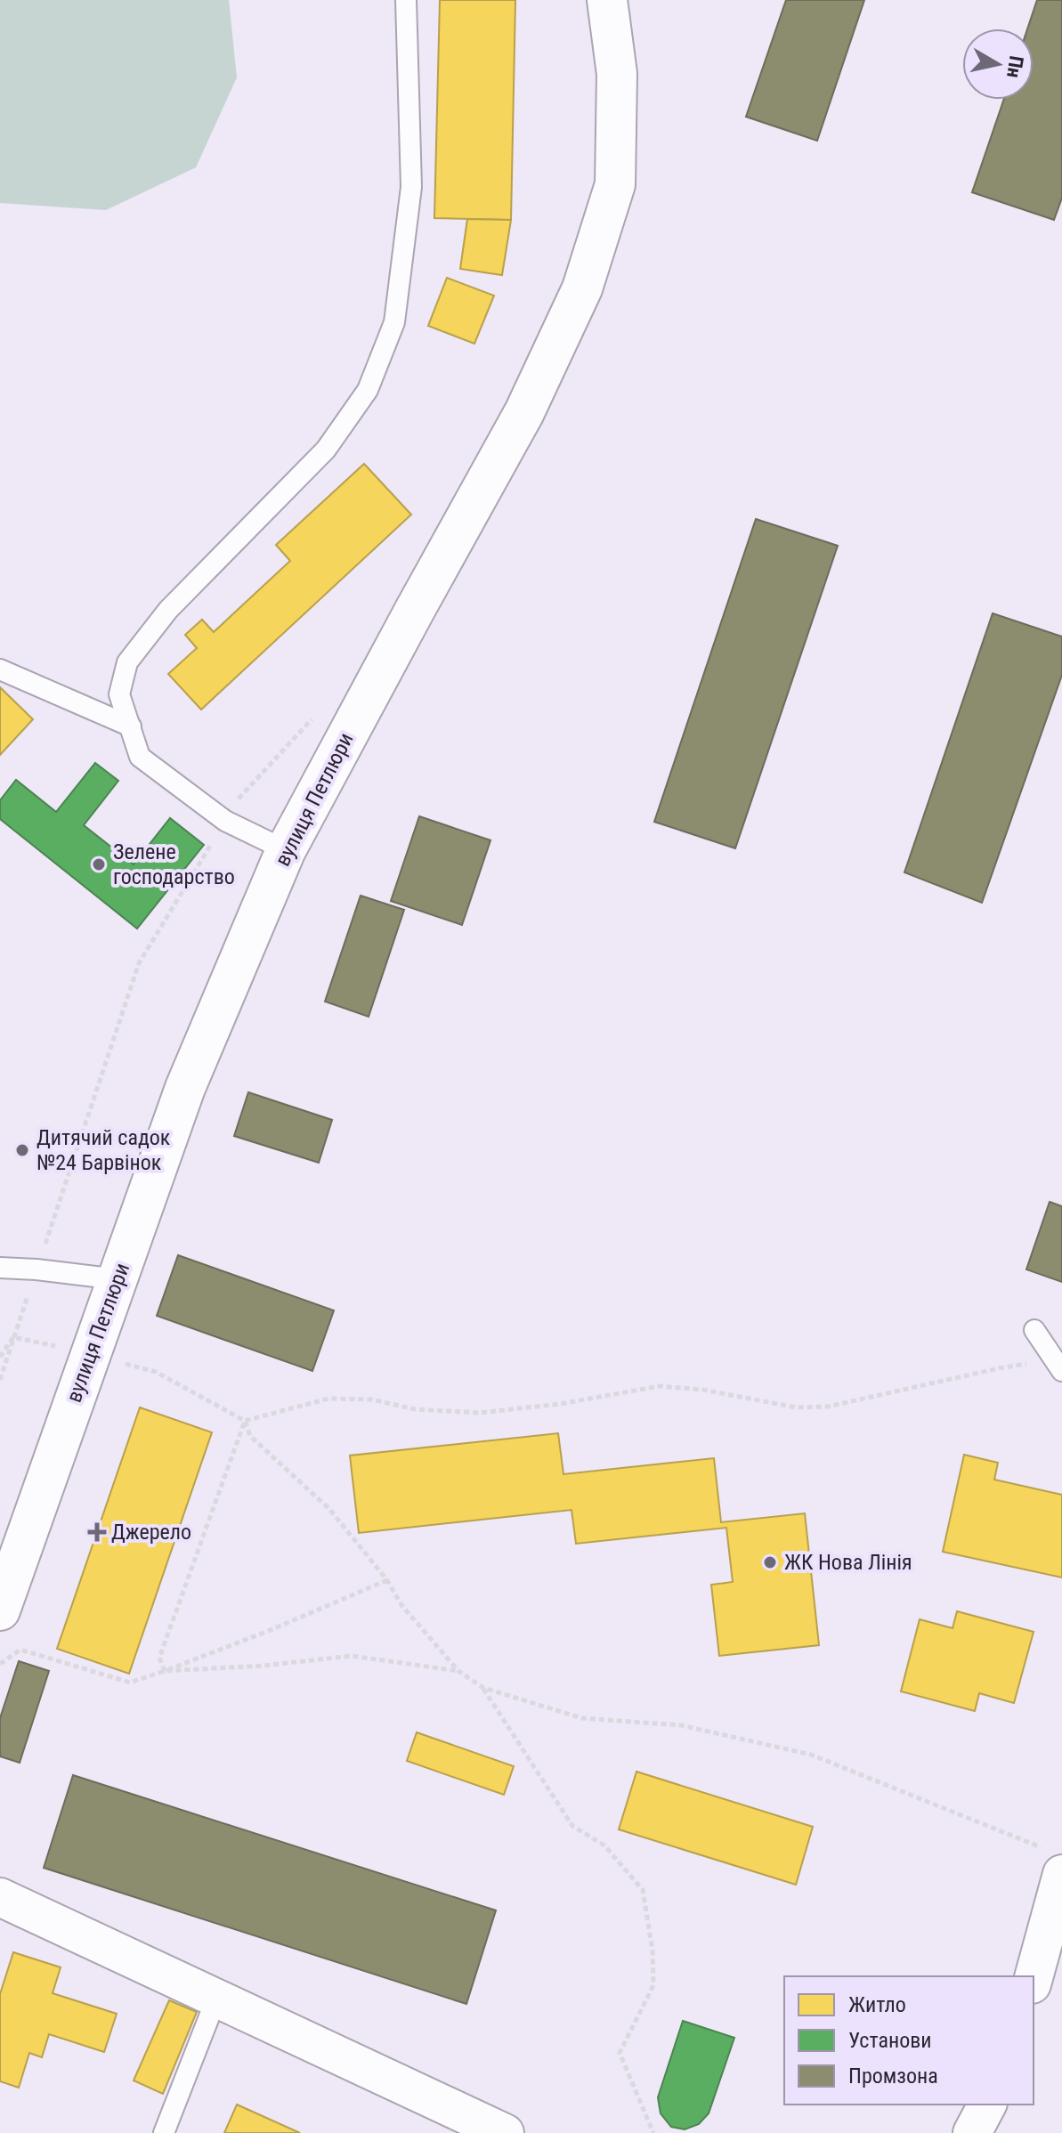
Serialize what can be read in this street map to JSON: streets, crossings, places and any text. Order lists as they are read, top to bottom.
{
  "streets": {
    "main road": ["вулиця Петлюри"]
  },
  "places": {
    "other": ["Зелене господарство", "Дитячий садок №24 Барвінок", "ЖК Нова Лінія"],
    "health": ["Джерело"]
  },
  "legend": ["Житло", "Установи", "Промзона"],
  "north": "right"
}
